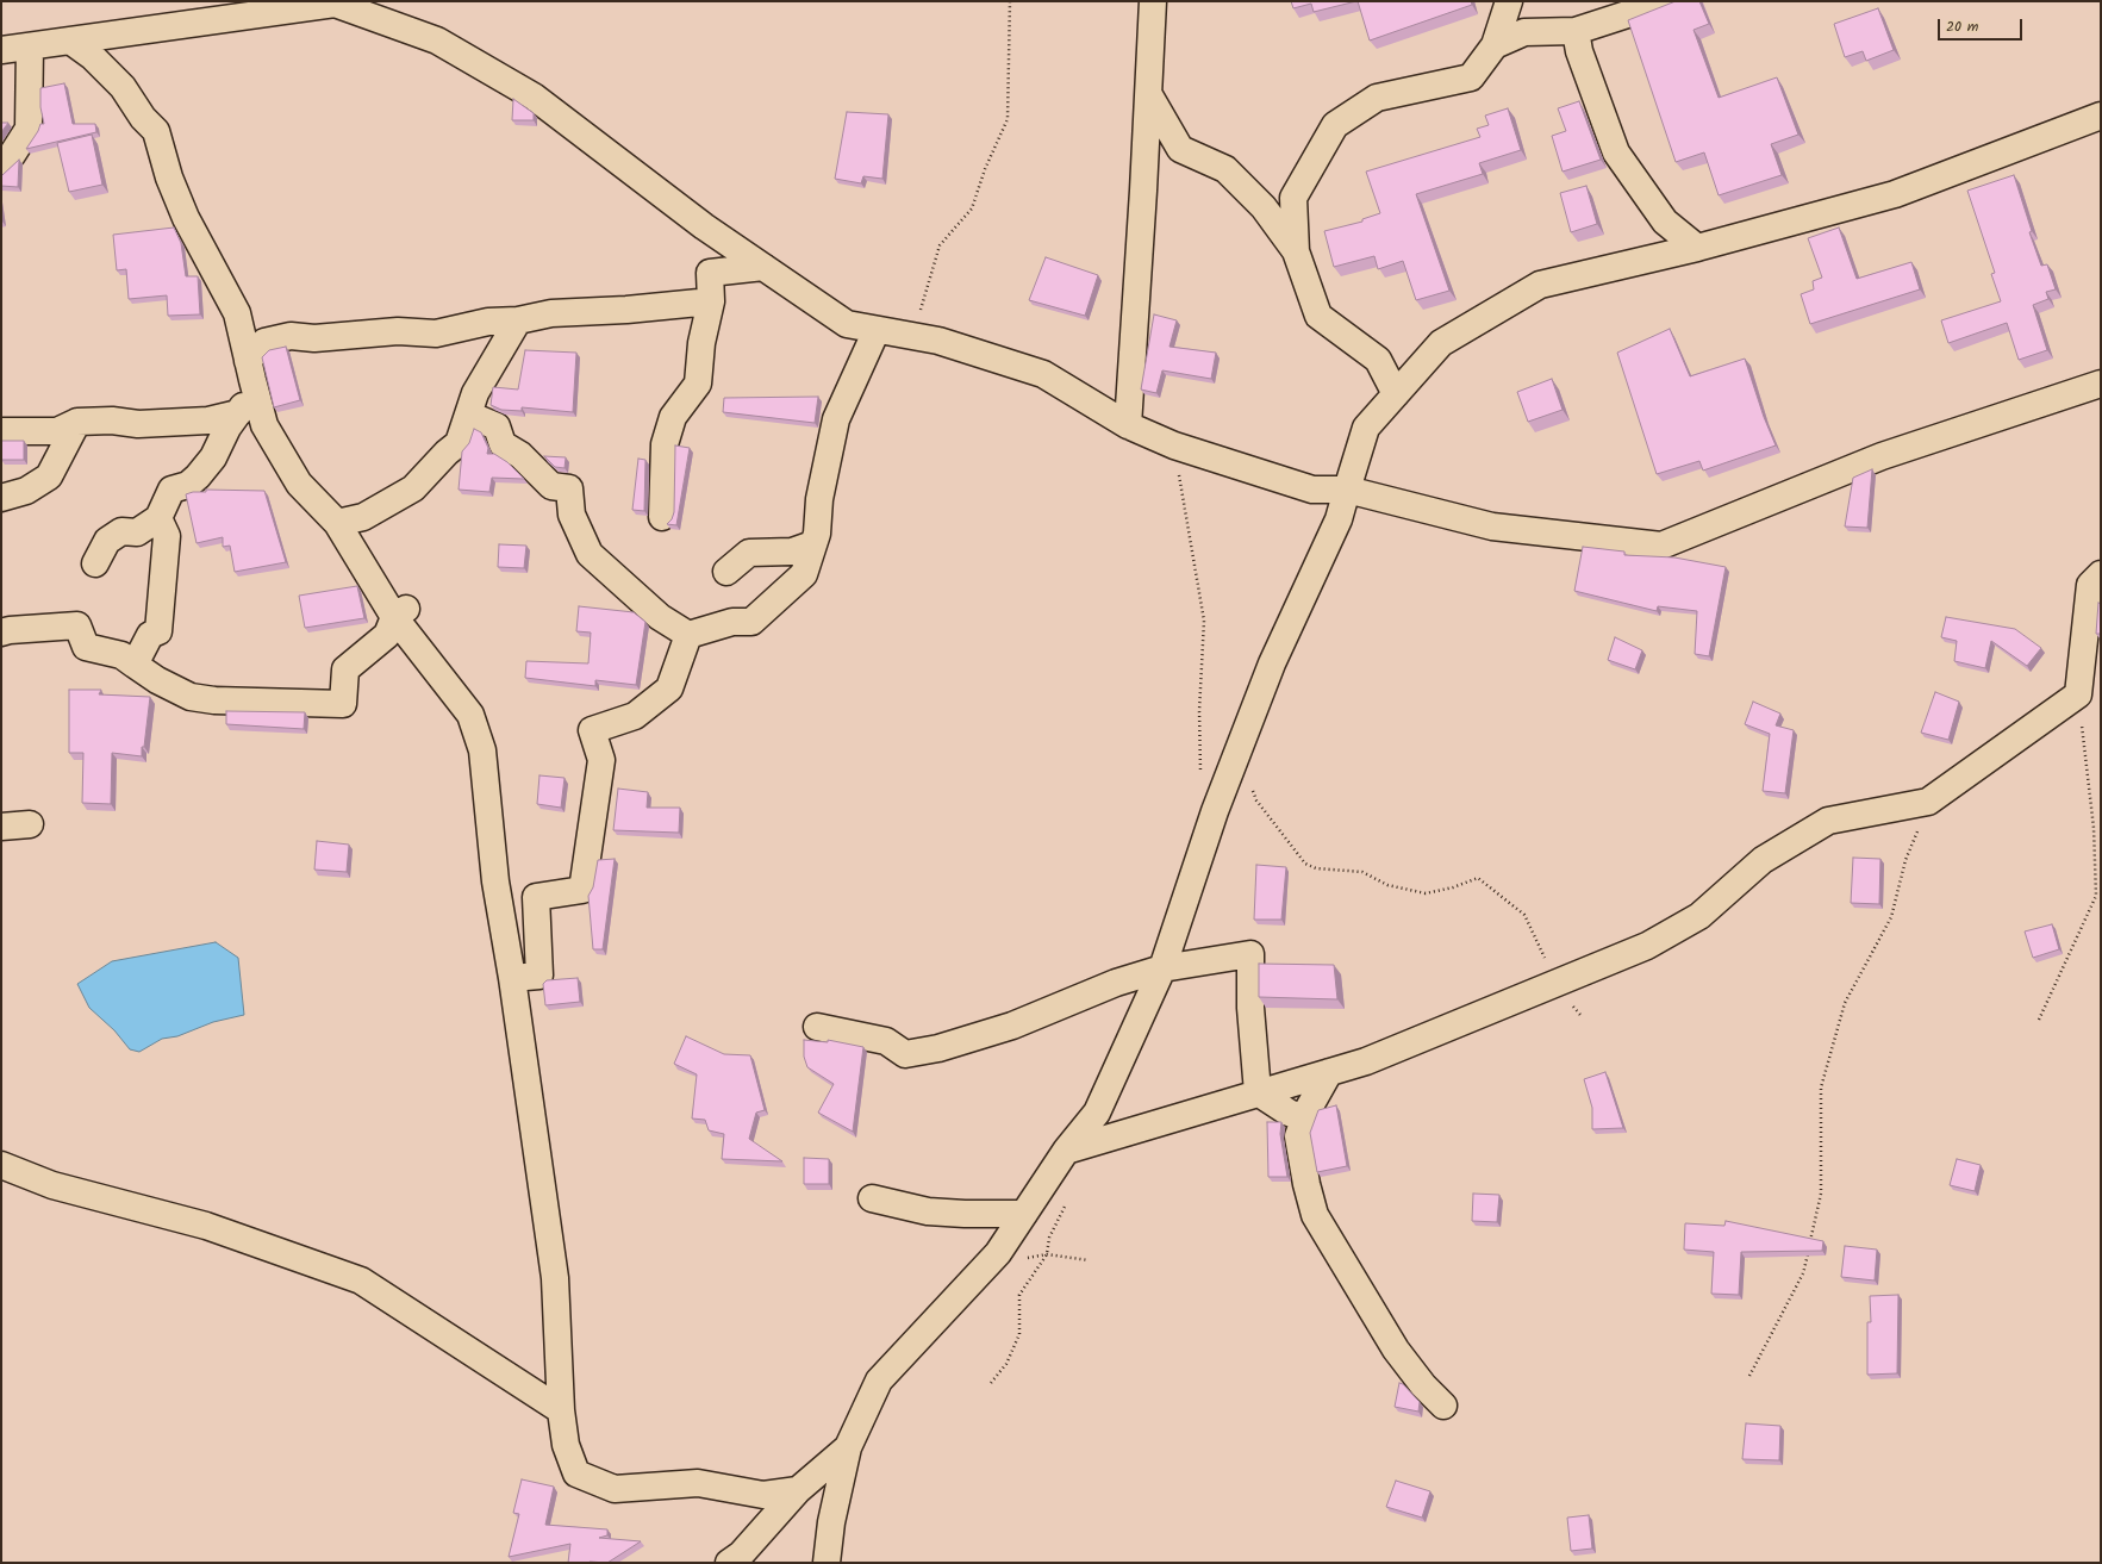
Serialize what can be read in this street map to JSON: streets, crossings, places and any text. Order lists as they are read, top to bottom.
{
  "scale_bar": "20 m"
}
